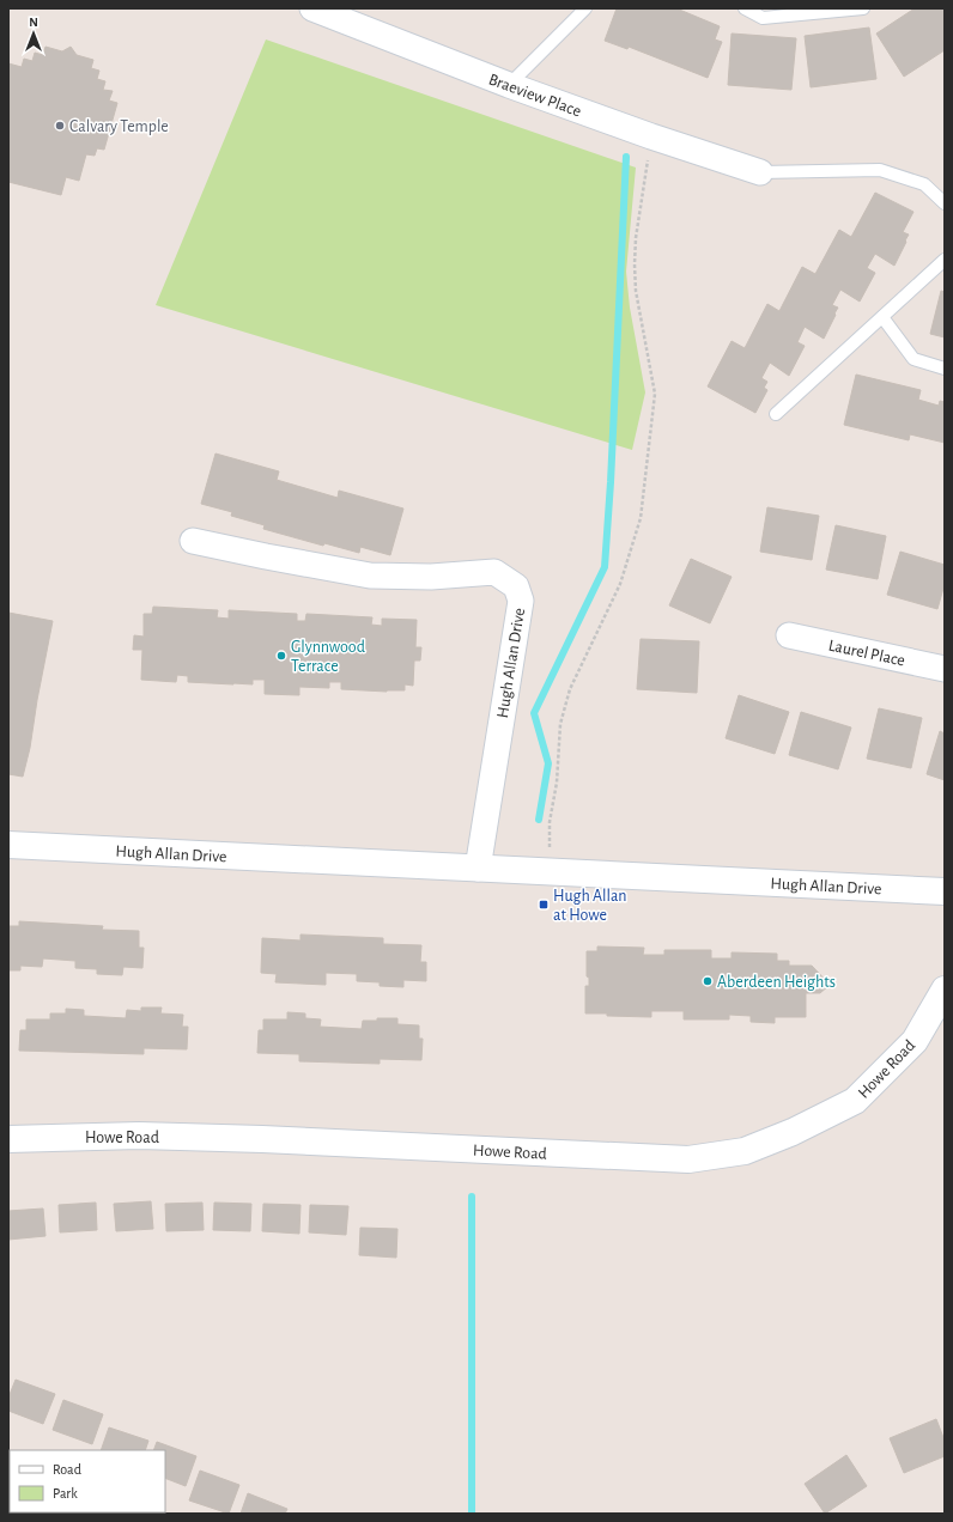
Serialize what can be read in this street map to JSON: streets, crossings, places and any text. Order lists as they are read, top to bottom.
{
  "streets": {
    "street": [
      "Braeview Place",
      "Laurel Place",
      "Hugh Allan Drive",
      "Howe Road"
    ]
  },
  "places": {
    "other": ["Calvary Temple", "Glynnwood Terrace", "Aberdeen Heights"],
    "transit": ["Hugh Allan at Howe"]
  },
  "legend": ["Road", "Park"],
  "north": "top"
}
